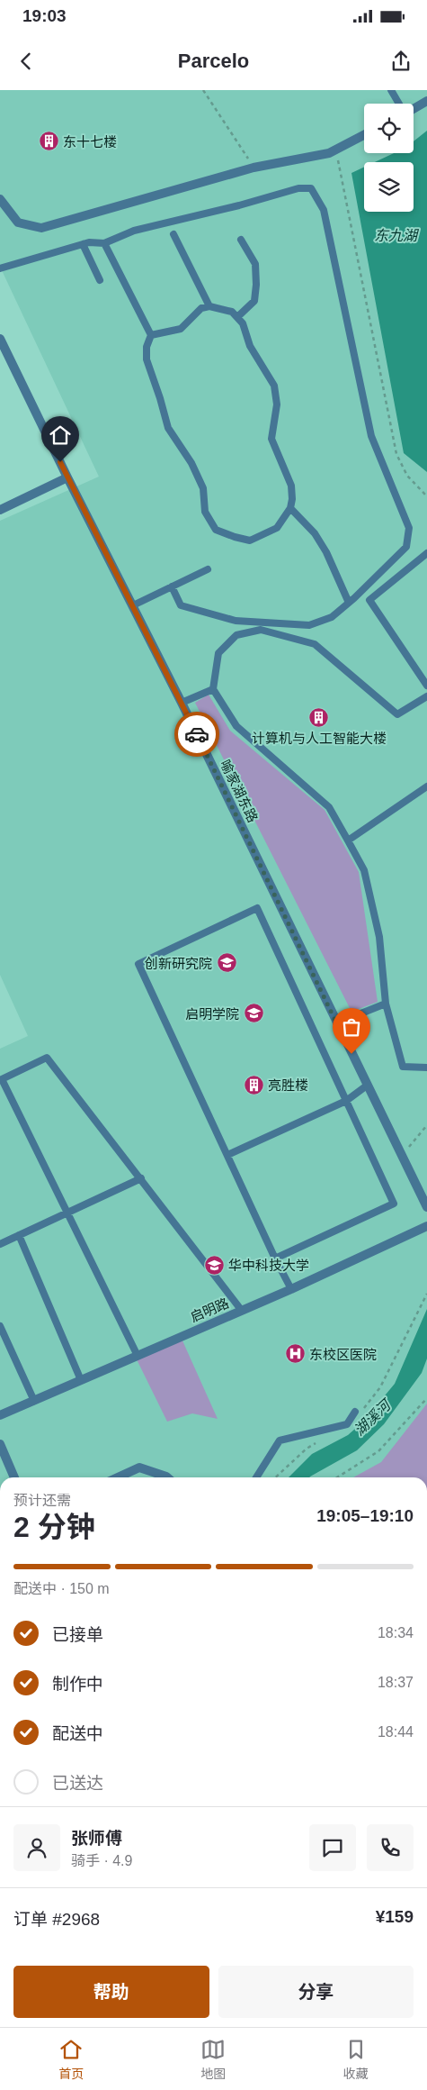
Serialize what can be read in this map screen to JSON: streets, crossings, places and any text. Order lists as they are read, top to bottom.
{
  "streets": {
    "street": ["喻家湖东路", "启明路"]
  },
  "water": ["东九湖", "湖溪河"],
  "places": {
    "building": ["东十七楼", "计算机与人工智能大楼", "亮胜楼"],
    "school or university": ["创新研究院", "启明学院", "华中科技大学"],
    "hospital": ["东校区医院"]
  },
  "page": {
    "status": "19:03",
    "header": "Parcelo",
    "heading": ["2 分钟", "预计还需", "19:05–19:10"],
    "panel": [
      "张师傅",
      "骑手 · 4.9",
      "订单 #2968",
      "¥159"
    ],
    "bar": "配送中 · 150 m",
    "list": [
      ["已接单", "18:34"],
      ["制作中", "18:37"],
      ["配送中", "18:44"],
      "已送达"
    ],
    "buttons": ["帮助", "分享"],
    "tabs": ["首页", "地图", "收藏"]
  }
}
